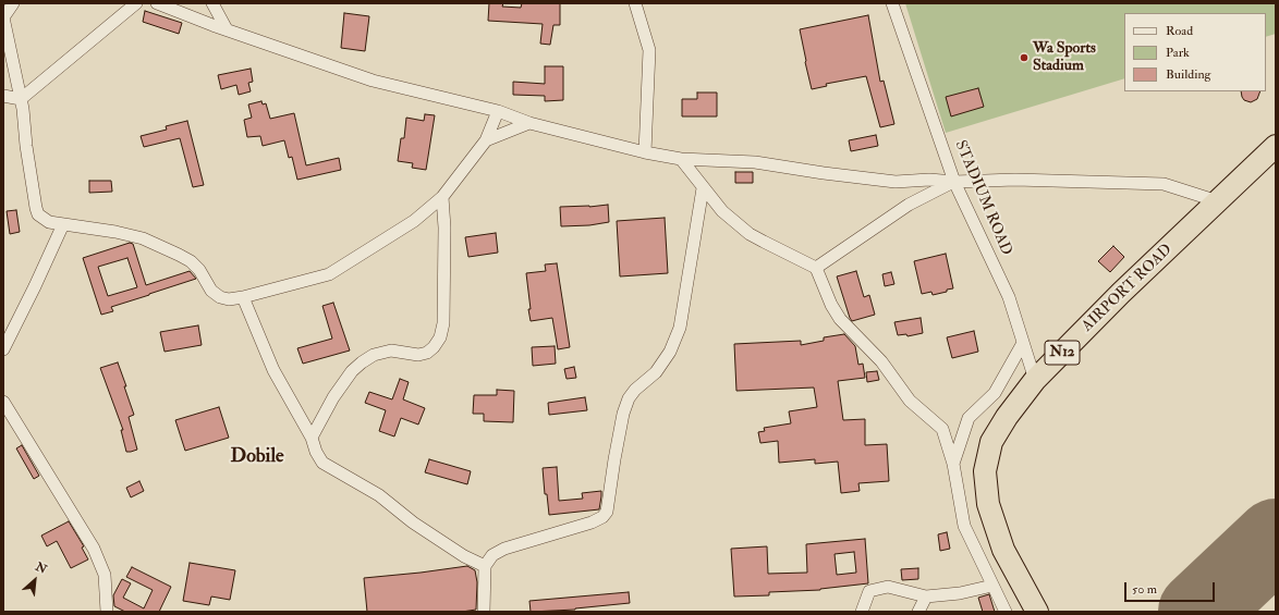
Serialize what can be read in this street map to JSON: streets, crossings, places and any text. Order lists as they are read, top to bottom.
{
  "streets": {
    "highway": ["AIRPORT ROAD", "N12"],
    "street": ["STADIUM ROAD"]
  },
  "crossings": [
    ["STADIUM ROAD", "AIRPORT ROAD"]
  ],
  "districts": ["Dobile"],
  "places": ["Wa Sports Stadium"],
  "legend": ["Road", "Park", "Building"],
  "scale_bar": "50 m",
  "north": "top right"
}
